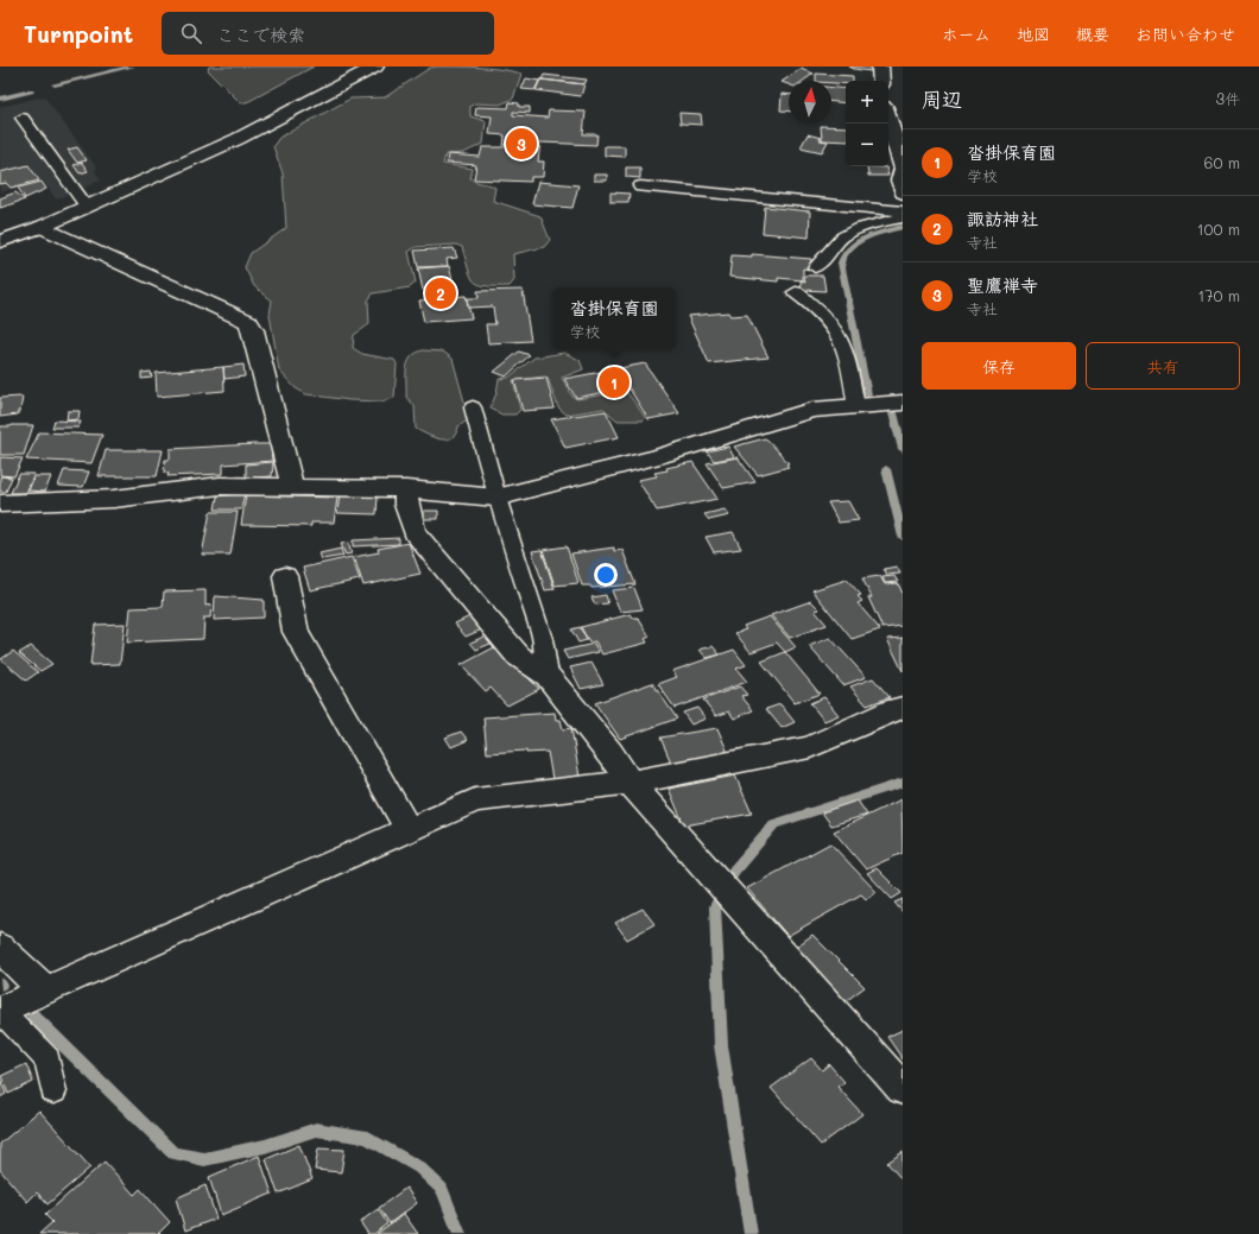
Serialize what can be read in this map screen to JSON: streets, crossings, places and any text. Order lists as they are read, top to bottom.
{
  "north": "top",
  "page": {
    "header": "Turnpoint",
    "search": "ここで検索",
    "nav": [
      "ホーム",
      "地図",
      "概要",
      "お問い合わせ"
    ],
    "heading": ["周辺", "3件"],
    "map_buttons": ["+", "−"],
    "pins": ["3", "2", "1"],
    "list": [
      {
        "mark": "1",
        "name": "沓掛保育園",
        "note": "学校",
        "value": "60 m"
      },
      {
        "mark": "2",
        "name": "諏訪神社",
        "note": "寺社",
        "value": "100 m"
      },
      {
        "mark": "3",
        "name": "聖鷹禅寺",
        "note": "寺社",
        "value": "170 m"
      }
    ],
    "popup": ["沓掛保育園", "学校"],
    "buttons": ["保存", "共有"]
  }
}
